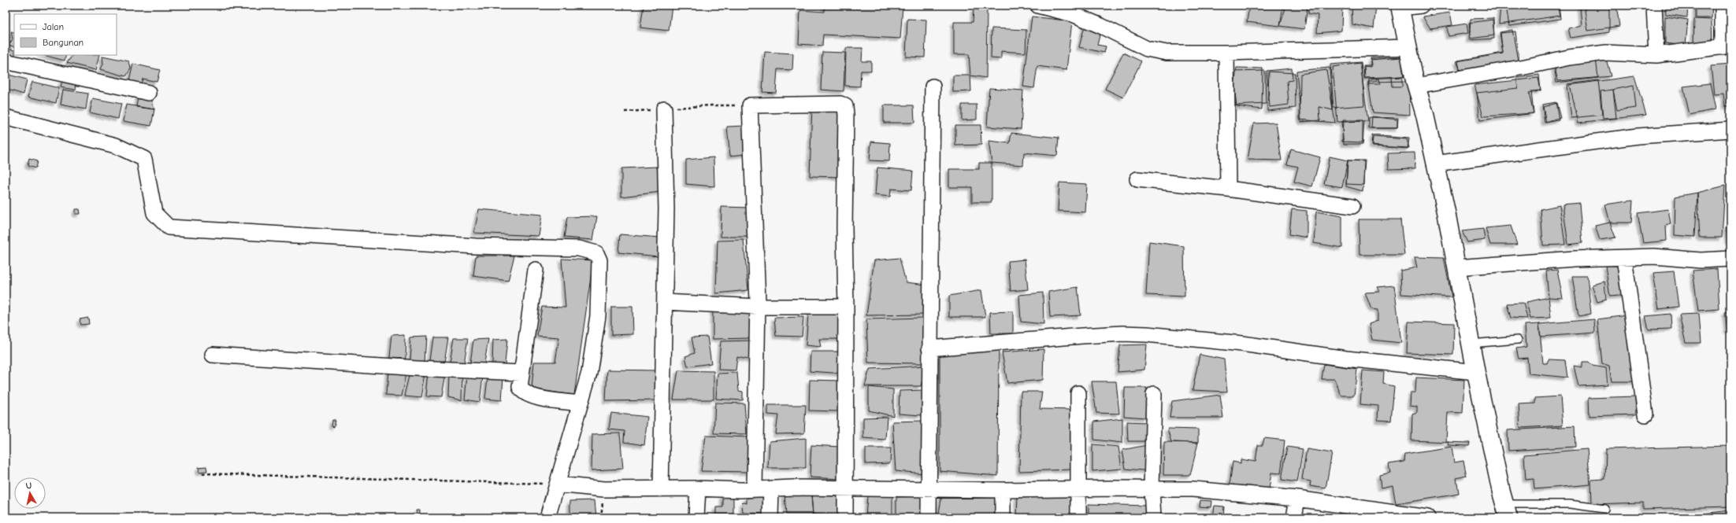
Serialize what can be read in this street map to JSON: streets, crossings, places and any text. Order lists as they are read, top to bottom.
{
  "legend": ["Jalan", "Bangunan"],
  "north": "top"
}
